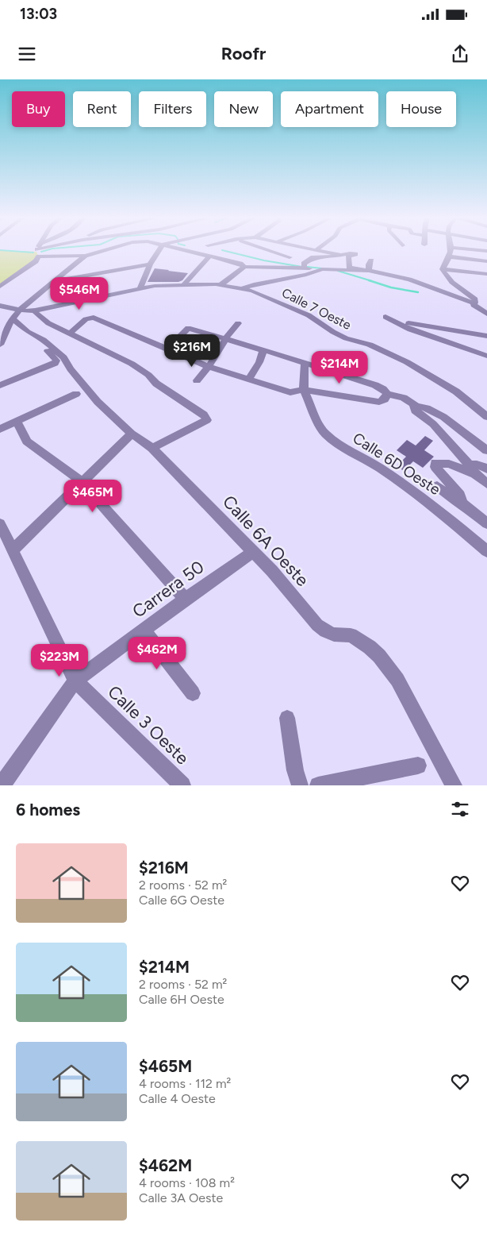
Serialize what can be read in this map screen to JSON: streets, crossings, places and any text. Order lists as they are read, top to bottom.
{
  "streets": {
    "street": [
      "Calle 7 Oeste",
      "Calle 6D Oeste",
      "Calle 6A Oeste",
      "Carrera 50",
      "Calle 3 Oeste"
    ]
  },
  "crossings": [
    ["Calle 6A Oeste", "Carrera 50"],
    ["Carrera 50", "Calle 3 Oeste"]
  ],
  "page": {
    "status": "13:03",
    "header": "Roofr",
    "chip": [
      "Buy",
      "Rent",
      "Filters",
      "New",
      "Apartment",
      "House"
    ],
    "price": [
      "$546M",
      "$216M",
      "$214M",
      "$465M",
      "$462M",
      "$223M"
    ],
    "heading": "6 homes",
    "list": [
      {
        "name": "$216M",
        "note": "2 rooms · 52 m² · Calle 6G Oeste"
      },
      {
        "name": "$214M",
        "note": "2 rooms · 52 m² · Calle 6H Oeste"
      },
      {
        "name": "$465M",
        "note": "4 rooms · 112 m² · Calle 4 Oeste"
      },
      {
        "name": "$462M",
        "note": "4 rooms · 108 m² · Calle 3A Oeste"
      }
    ]
  }
}
